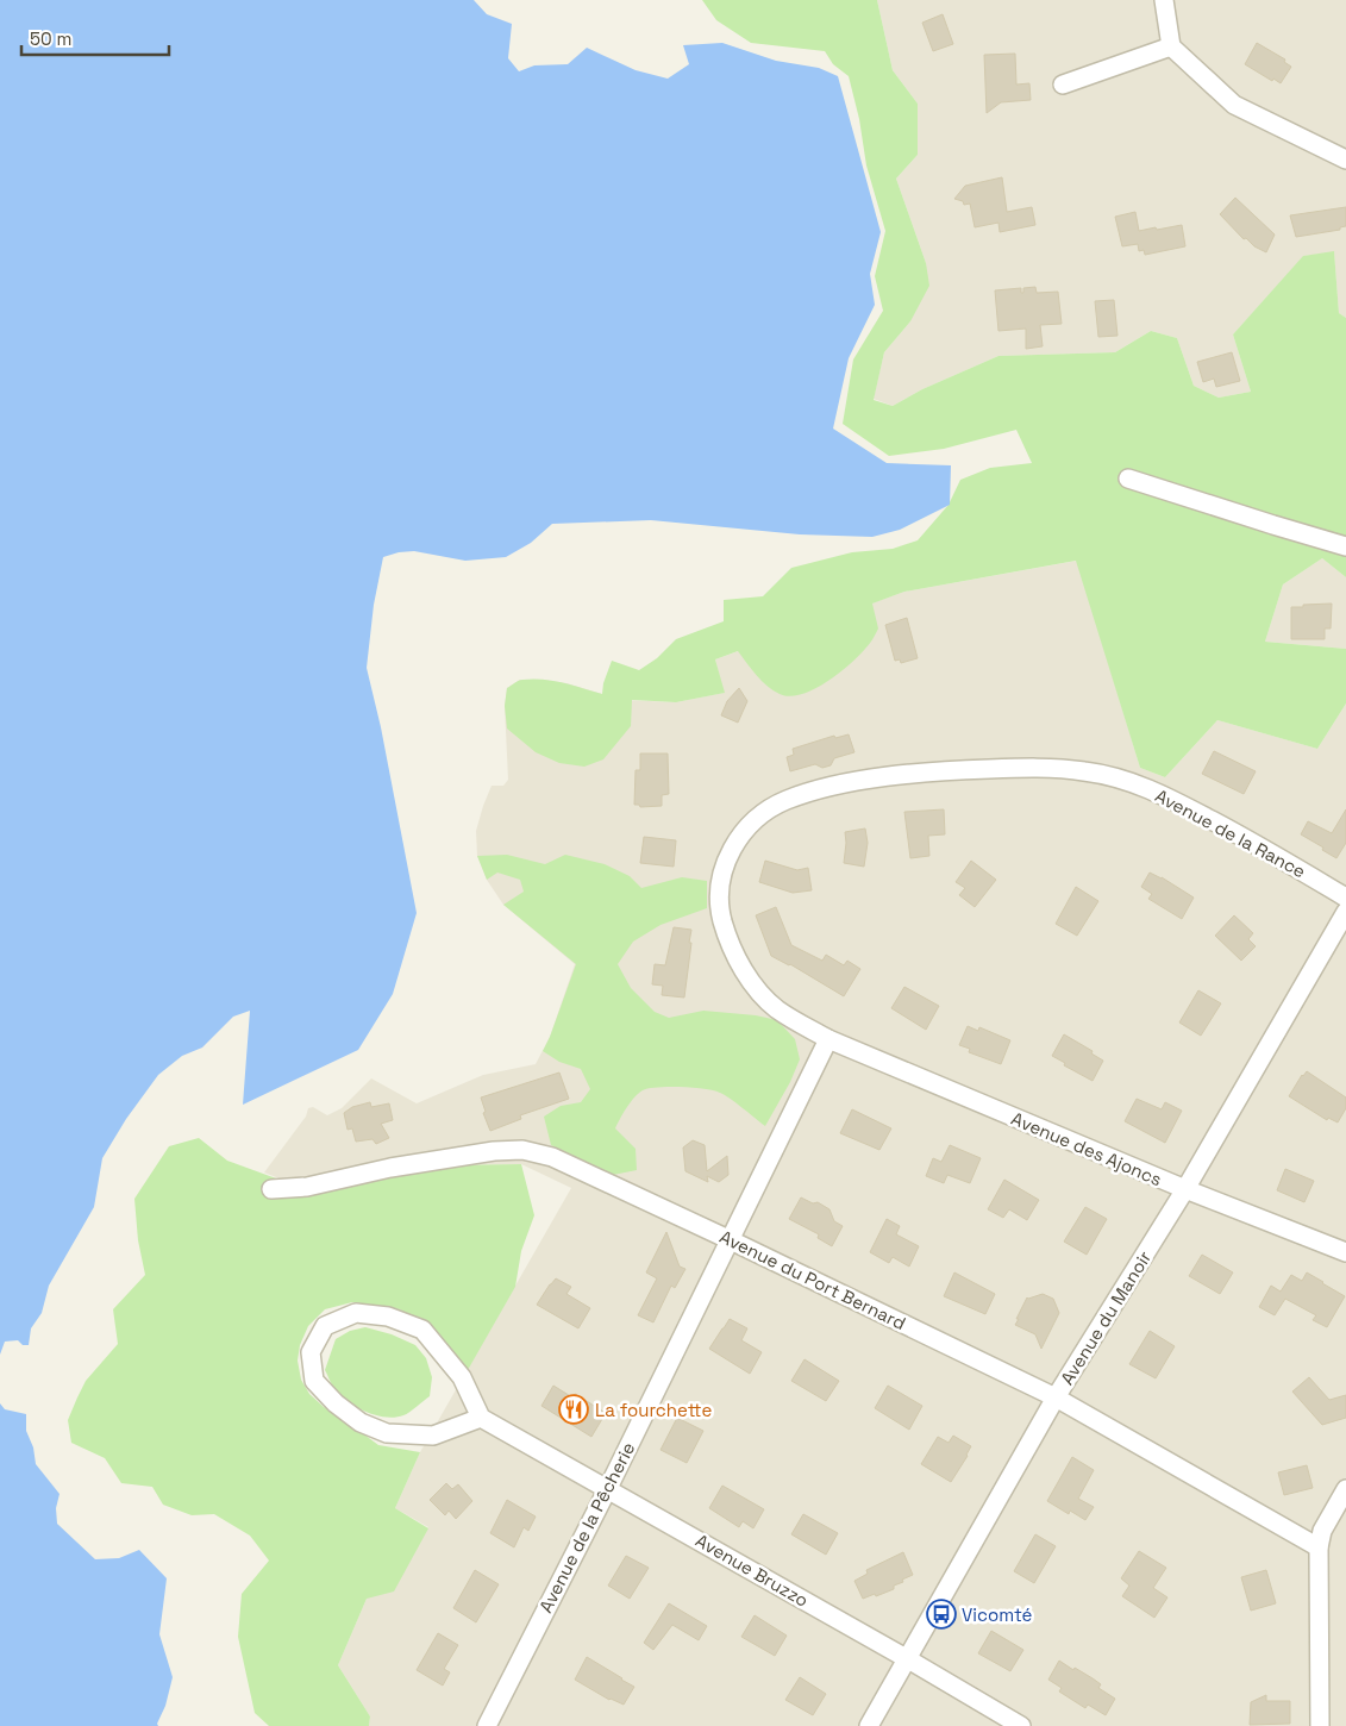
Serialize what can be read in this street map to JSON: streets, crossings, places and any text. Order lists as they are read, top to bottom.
{
  "streets": {
    "street": [
      "Avenue de la Rance",
      "Avenue des Ajoncs",
      "Avenue du Port Bernard",
      "Avenue du Manoir",
      "Avenue de la Pêcherie",
      "Avenue Bruzzo"
    ]
  },
  "crossings": [
    ["Avenue de la Rance", "Avenue des Ajoncs"],
    ["Avenue de la Rance", "Avenue de la Pêcherie"],
    ["Avenue des Ajoncs", "Avenue du Manoir"],
    ["Avenue des Ajoncs", "Avenue de la Pêcherie"],
    ["Avenue du Port Bernard", "Avenue du Manoir"],
    ["Avenue du Port Bernard", "Avenue de la Pêcherie"],
    ["Avenue du Manoir", "Avenue Bruzzo"],
    ["Avenue de la Pêcherie", "Avenue Bruzzo"]
  ],
  "places": {
    "restaurant": ["La fourchette"],
    "bus stop": ["Vicomté"]
  },
  "scale_bar": "50 m"
}
